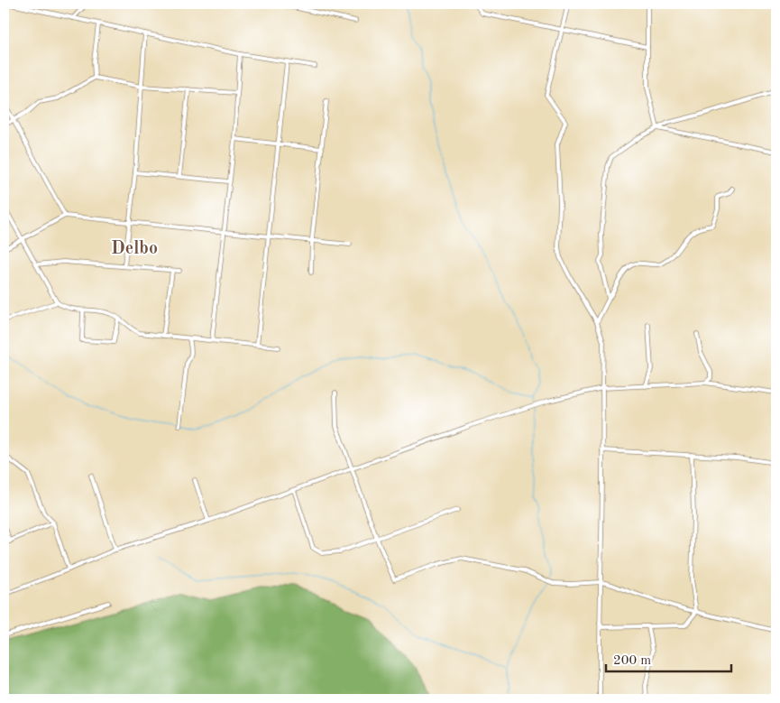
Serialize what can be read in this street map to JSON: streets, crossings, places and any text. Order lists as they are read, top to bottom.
{
  "districts": ["Delbo"],
  "scale_bar": "200 m"
}
